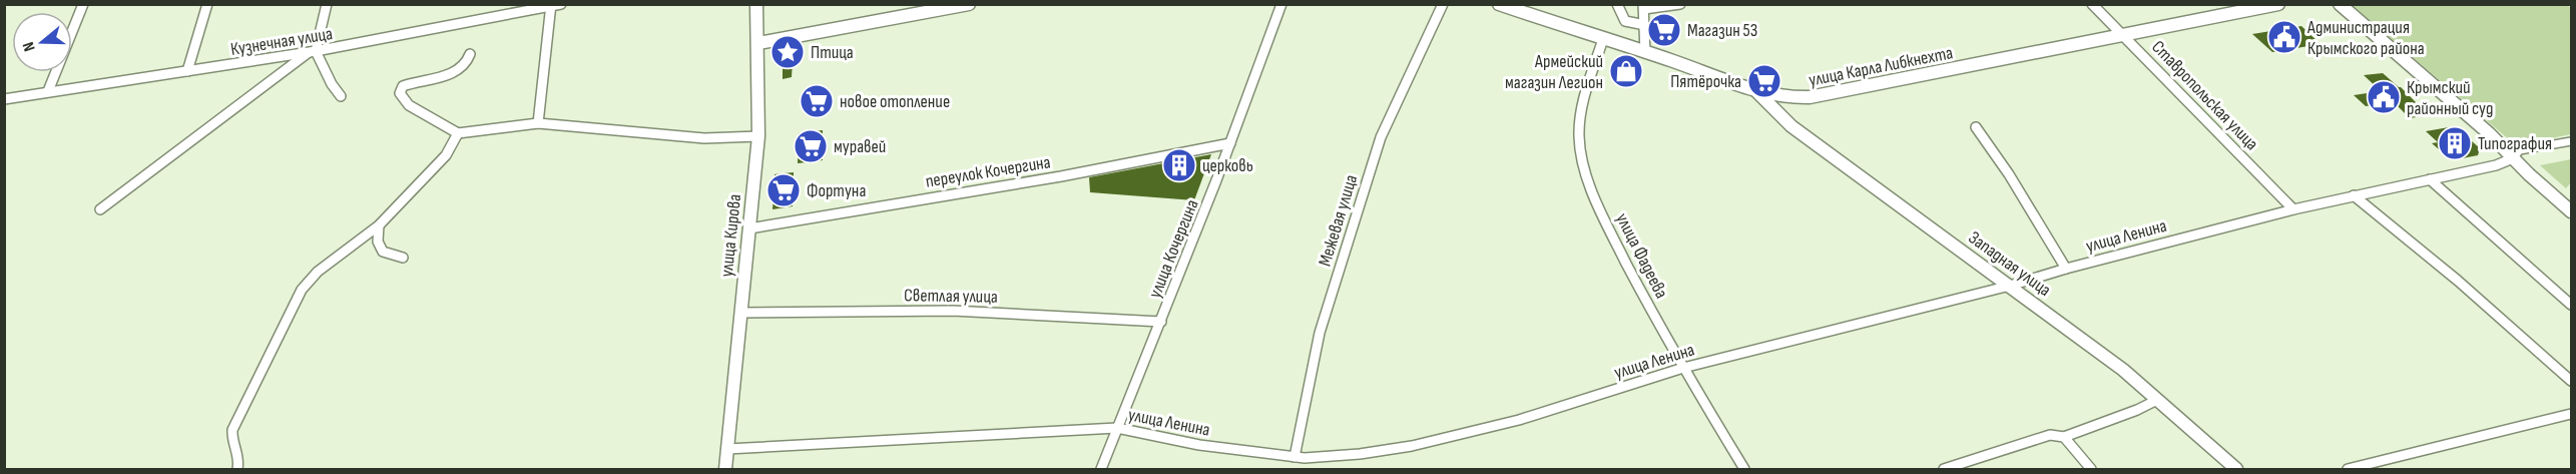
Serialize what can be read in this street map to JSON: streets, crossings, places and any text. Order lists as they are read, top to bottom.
{
  "streets": {
    "main road": ["улица Карла Либкнехта", "улица Кирова", "Западная улица"],
    "street": [
      "Кузнечная улица",
      "Ставропольская улица",
      "переулок Кочергина",
      "Межевая улица",
      "улица Ленина",
      "улица Кочергина",
      "улица Фадеева",
      "Светлая улица"
    ]
  },
  "crossings": [
    ["улица Карла Либкнехта", "Ставропольская улица"],
    ["улица Карла Либкнехта", "улица Фадеева"],
    ["улица Карла Либкнехта", "Западная улица"],
    ["Ставропольская улица", "улица Ленина"],
    ["переулок Кочергина", "улица Кирова"],
    ["переулок Кочергина", "улица Кочергина"],
    ["Межевая улица", "улица Ленина"],
    ["улица Кирова", "улица Ленина"],
    ["улица Кирова", "Светлая улица"],
    ["улица Ленина", "улица Кочергина"],
    ["улица Ленина", "улица Фадеева"],
    ["улица Ленина", "Западная улица"],
    ["улица Кочергина", "Светлая улица"]
  ],
  "places": {
    "supermarket": [
      "Магазин 53",
      "Пятёрочка",
      "новое отопление",
      "муравей",
      "Фортуна"
    ],
    "public building": ["Администрация Крымского района", "Крымский районный суд"],
    "place": ["Птица"],
    "shop": ["Армейский магазин Легион"],
    "building": ["Типография", "церковь"]
  },
  "north": "left"
}
